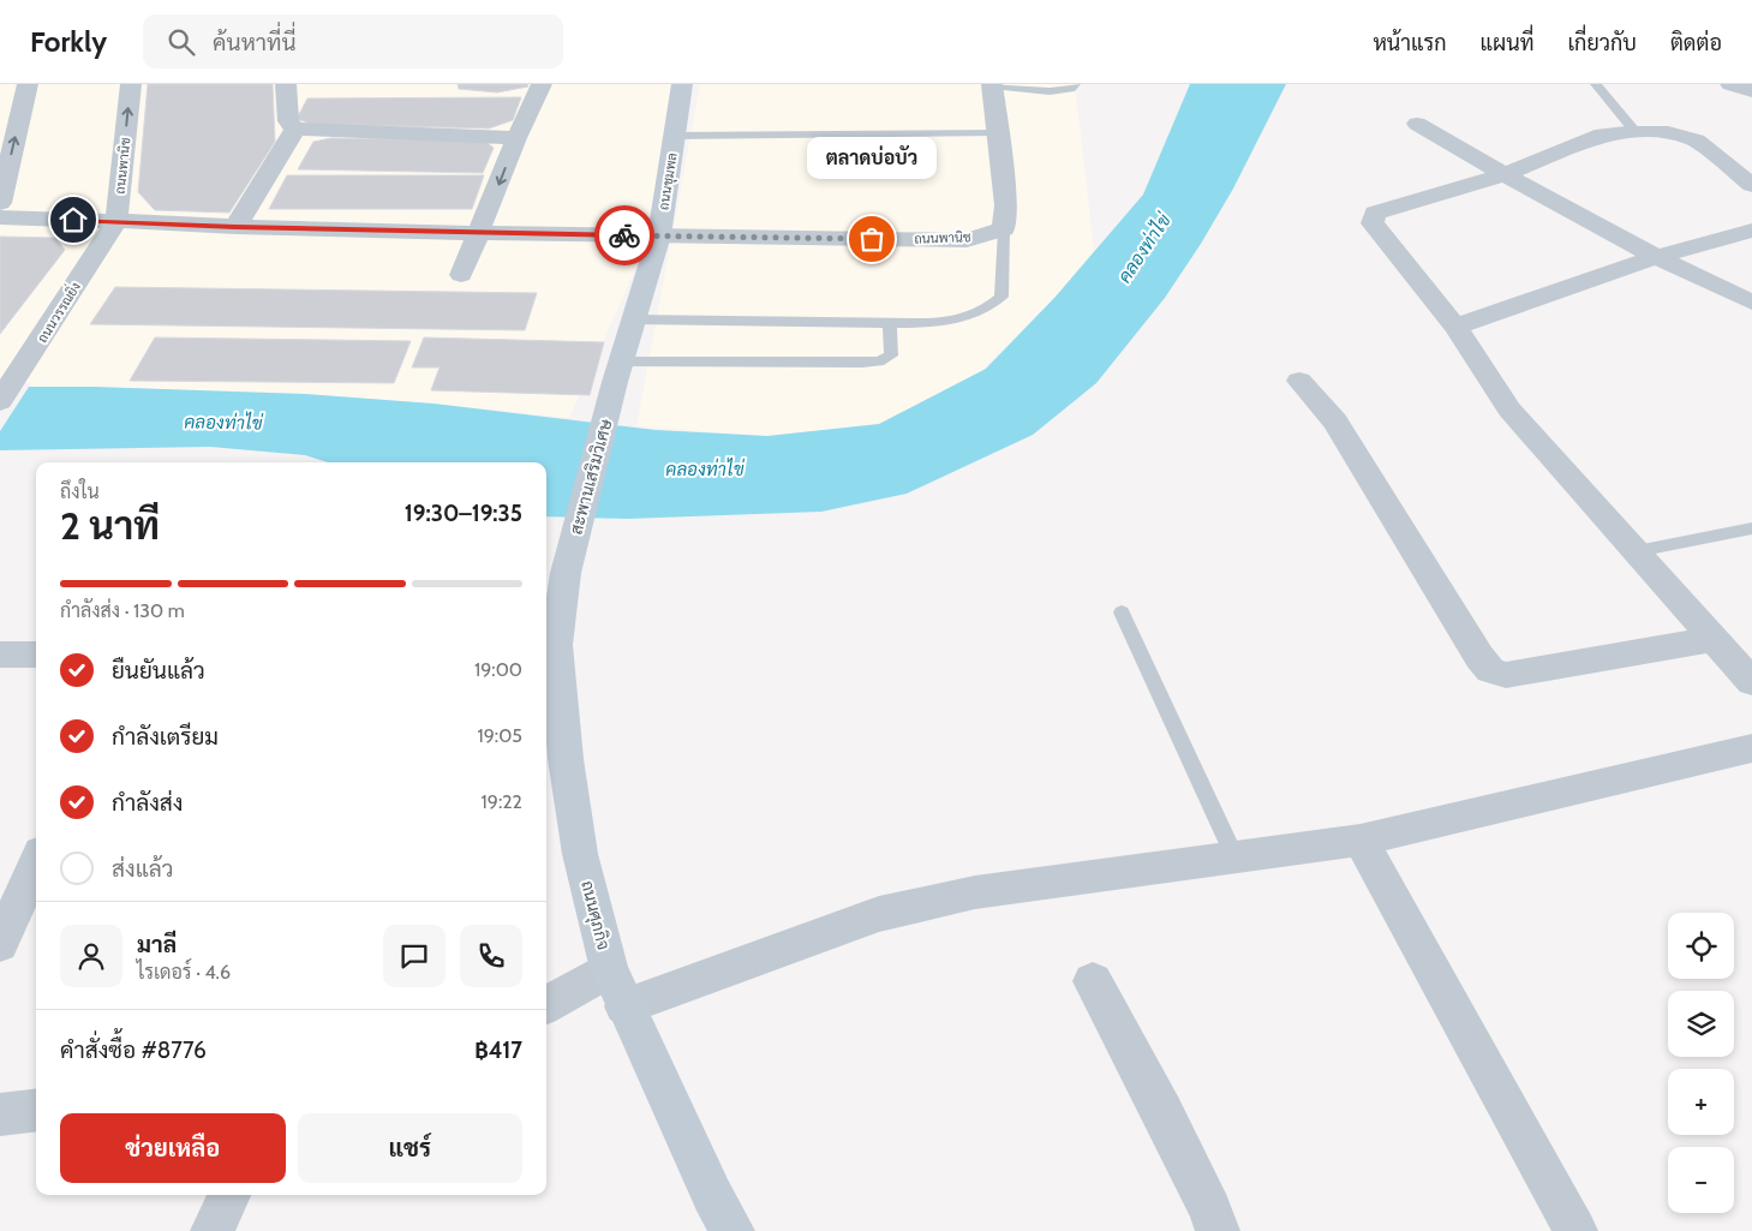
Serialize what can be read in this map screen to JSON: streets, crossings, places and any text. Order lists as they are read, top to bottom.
{
  "streets": {
    "main road": ["ถนนชุมพล", "สะพานเสริมวิเศษ", "ถนนศุภกิจ"],
    "street": ["ถนนพานิช", "ถนนวรรณยิ่ง"]
  },
  "crossings": [
    ["ถนนพานิช", "ถนนชุมพล"],
    ["ถนนพานิช", "ถนนวรรณยิ่ง"],
    ["ถนนชุมพล", "สะพานเสริมวิเศษ"],
    ["สะพานเสริมวิเศษ", "ถนนศุภกิจ"]
  ],
  "water": ["คลองท่าไข่"],
  "places": ["ตลาดบ่อบัว"],
  "page": {
    "header": "Forkly",
    "search": "ค้นหาที่นี่",
    "nav": [
      "หน้าแรก",
      "แผนที่",
      "เกี่ยวกับ",
      "ติดต่อ"
    ],
    "bubble": "ตลาดบ่อบัว",
    "heading": ["2 นาที", "ถึงใน", "19:30–19:35"],
    "panel": [
      "มาลี",
      "ไรเดอร์ · 4.6",
      "คำสั่งซื้อ #8776",
      "฿417"
    ],
    "bar": "กำลังส่ง · 130 m",
    "list": [
      ["ยืนยันแล้ว", "19:00"],
      ["กำลังเตรียม", "19:05"],
      ["กำลังส่ง", "19:22"],
      "ส่งแล้ว"
    ],
    "map_buttons": ["+", "−"],
    "buttons": ["ช่วยเหลือ", "แชร์"]
  }
}
